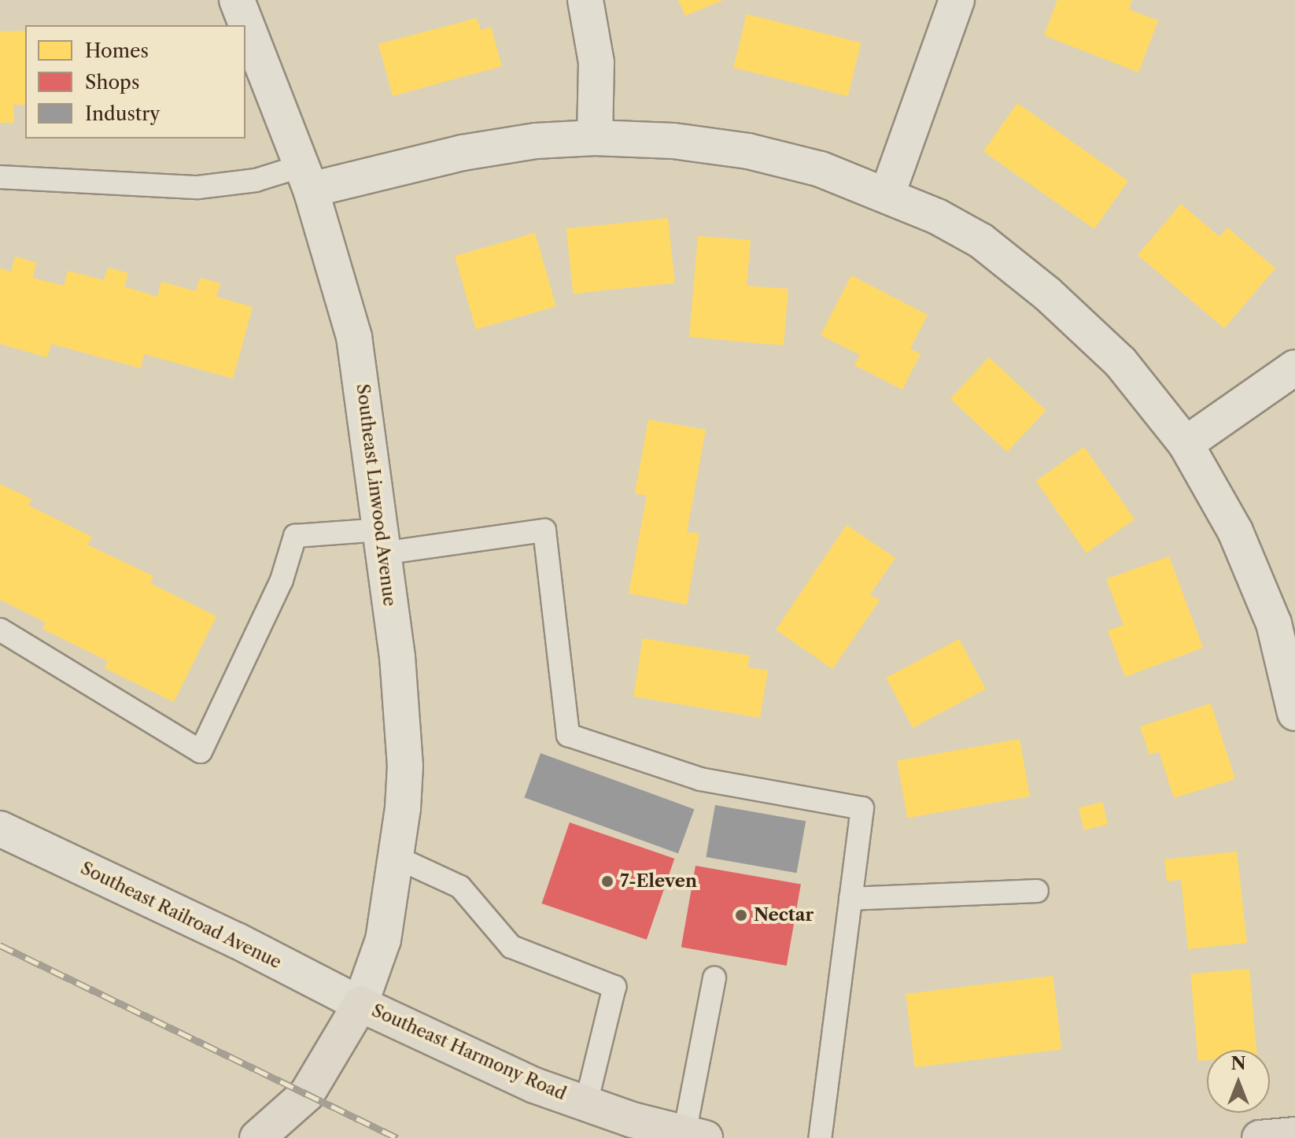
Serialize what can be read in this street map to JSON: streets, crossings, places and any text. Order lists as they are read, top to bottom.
{
  "streets": {
    "main road": ["Southeast Harmony Road"],
    "street": ["Southeast Linwood Avenue", "Southeast Railroad Avenue"]
  },
  "crossings": [
    ["Southeast Linwood Avenue", "Southeast Railroad Avenue"],
    ["Southeast Linwood Avenue", "Southeast Harmony Road"],
    ["Southeast Railroad Avenue", "Southeast Harmony Road"]
  ],
  "places": ["7-Eleven", "Nectar"],
  "legend": ["Homes", "Shops", "Industry"],
  "north": "top"
}
